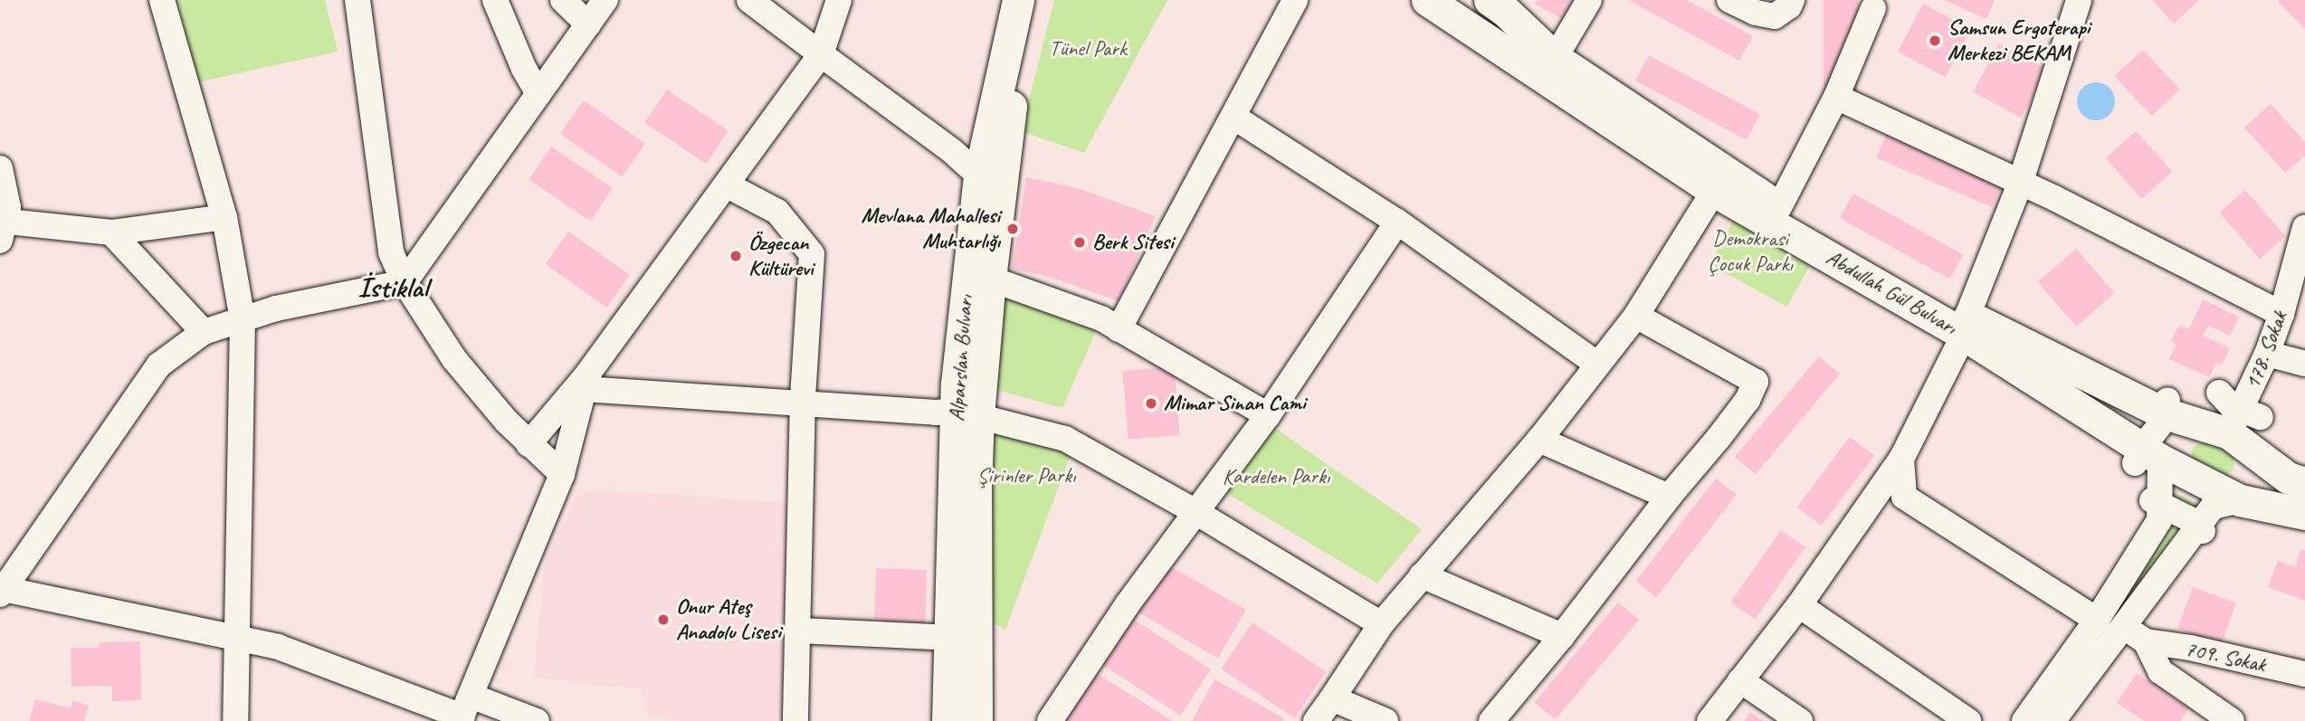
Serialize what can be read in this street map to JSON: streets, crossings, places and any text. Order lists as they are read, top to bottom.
{
  "streets": {
    "main road": ["Abdullah Gül Bulvarı", "Alparslan Bulvarı"],
    "street": ["178. Sokak", "709. Sokak"]
  },
  "crossings": [
    ["Abdullah Gül Bulvarı", "178. Sokak"]
  ],
  "districts": ["İstiklal"],
  "parks": [
    "Tünel Park",
    "Demokrasi Çocuk Parkı",
    "Şirinler Parkı",
    "Kardelen Parkı"
  ],
  "places": [
    "Samsun Ergoterapi Merkezi BEKAM",
    "Mevlana Mahallesi Muhtarlığı",
    "Berk Sitesi",
    "Özgecan Kültürevi",
    "Mimar Sinan Cami",
    "Onur Ateş Anadolu Lisesi"
  ]
}
